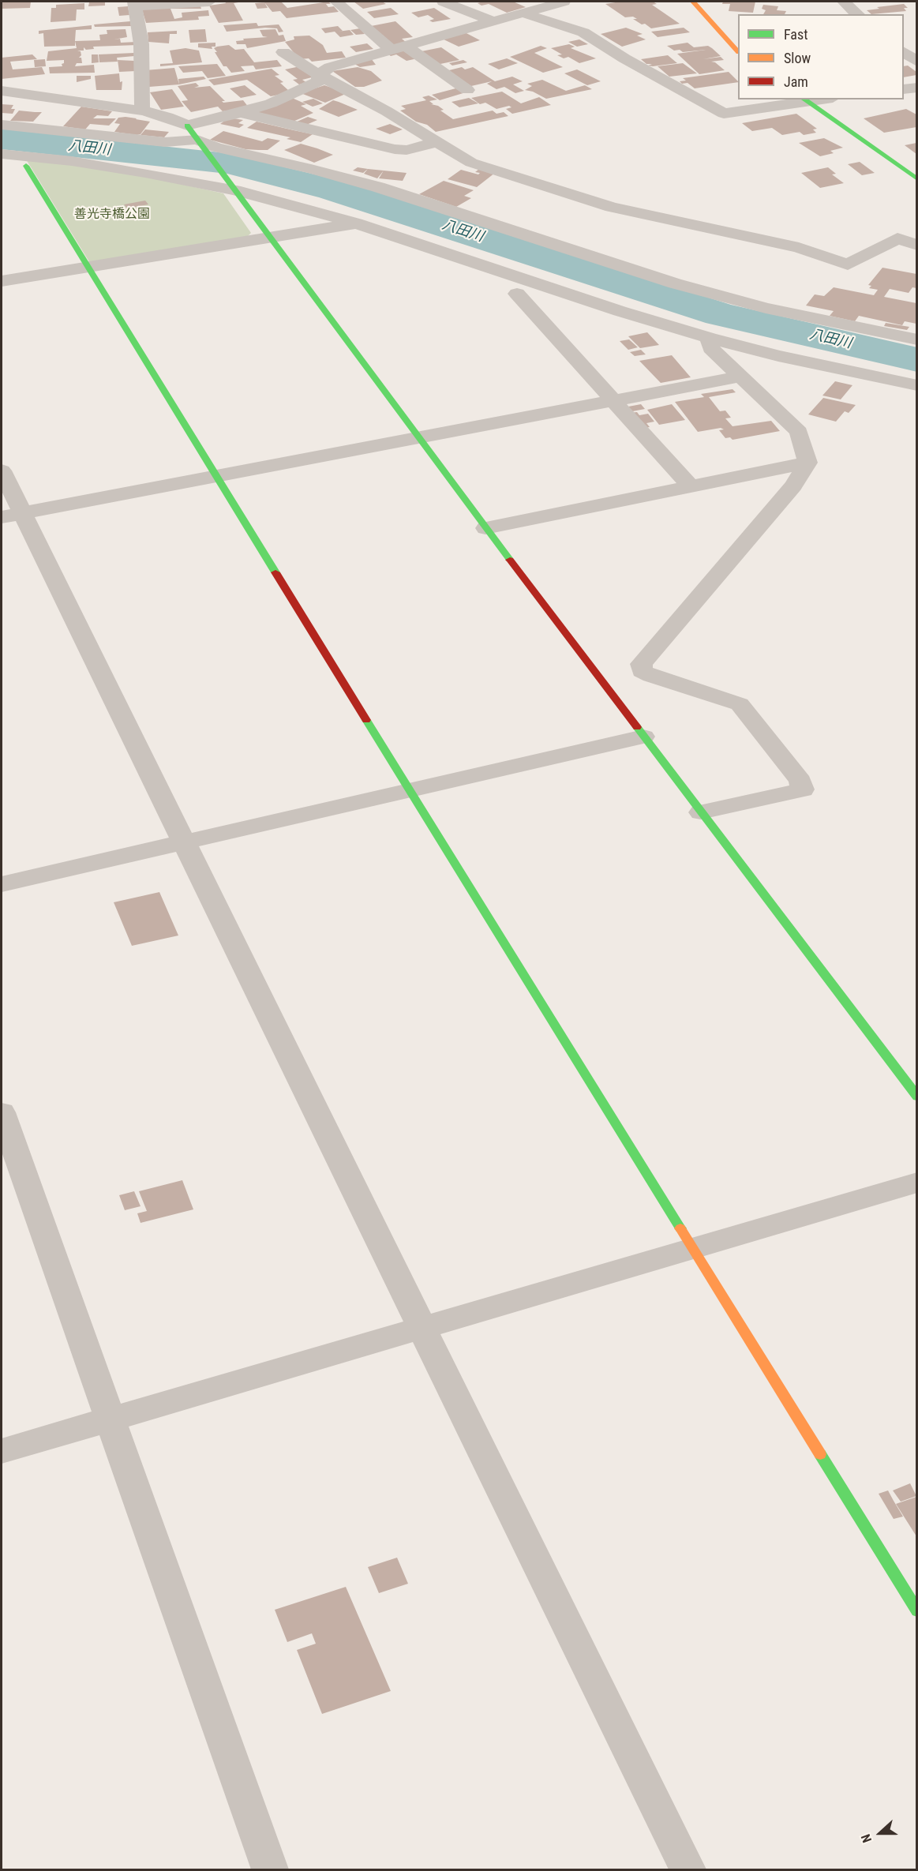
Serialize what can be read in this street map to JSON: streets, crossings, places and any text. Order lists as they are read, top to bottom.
{
  "water": ["八田川"],
  "parks": ["善光寺橋公園"],
  "legend": ["Fast", "Slow", "Jam"],
  "north": "left"
}
